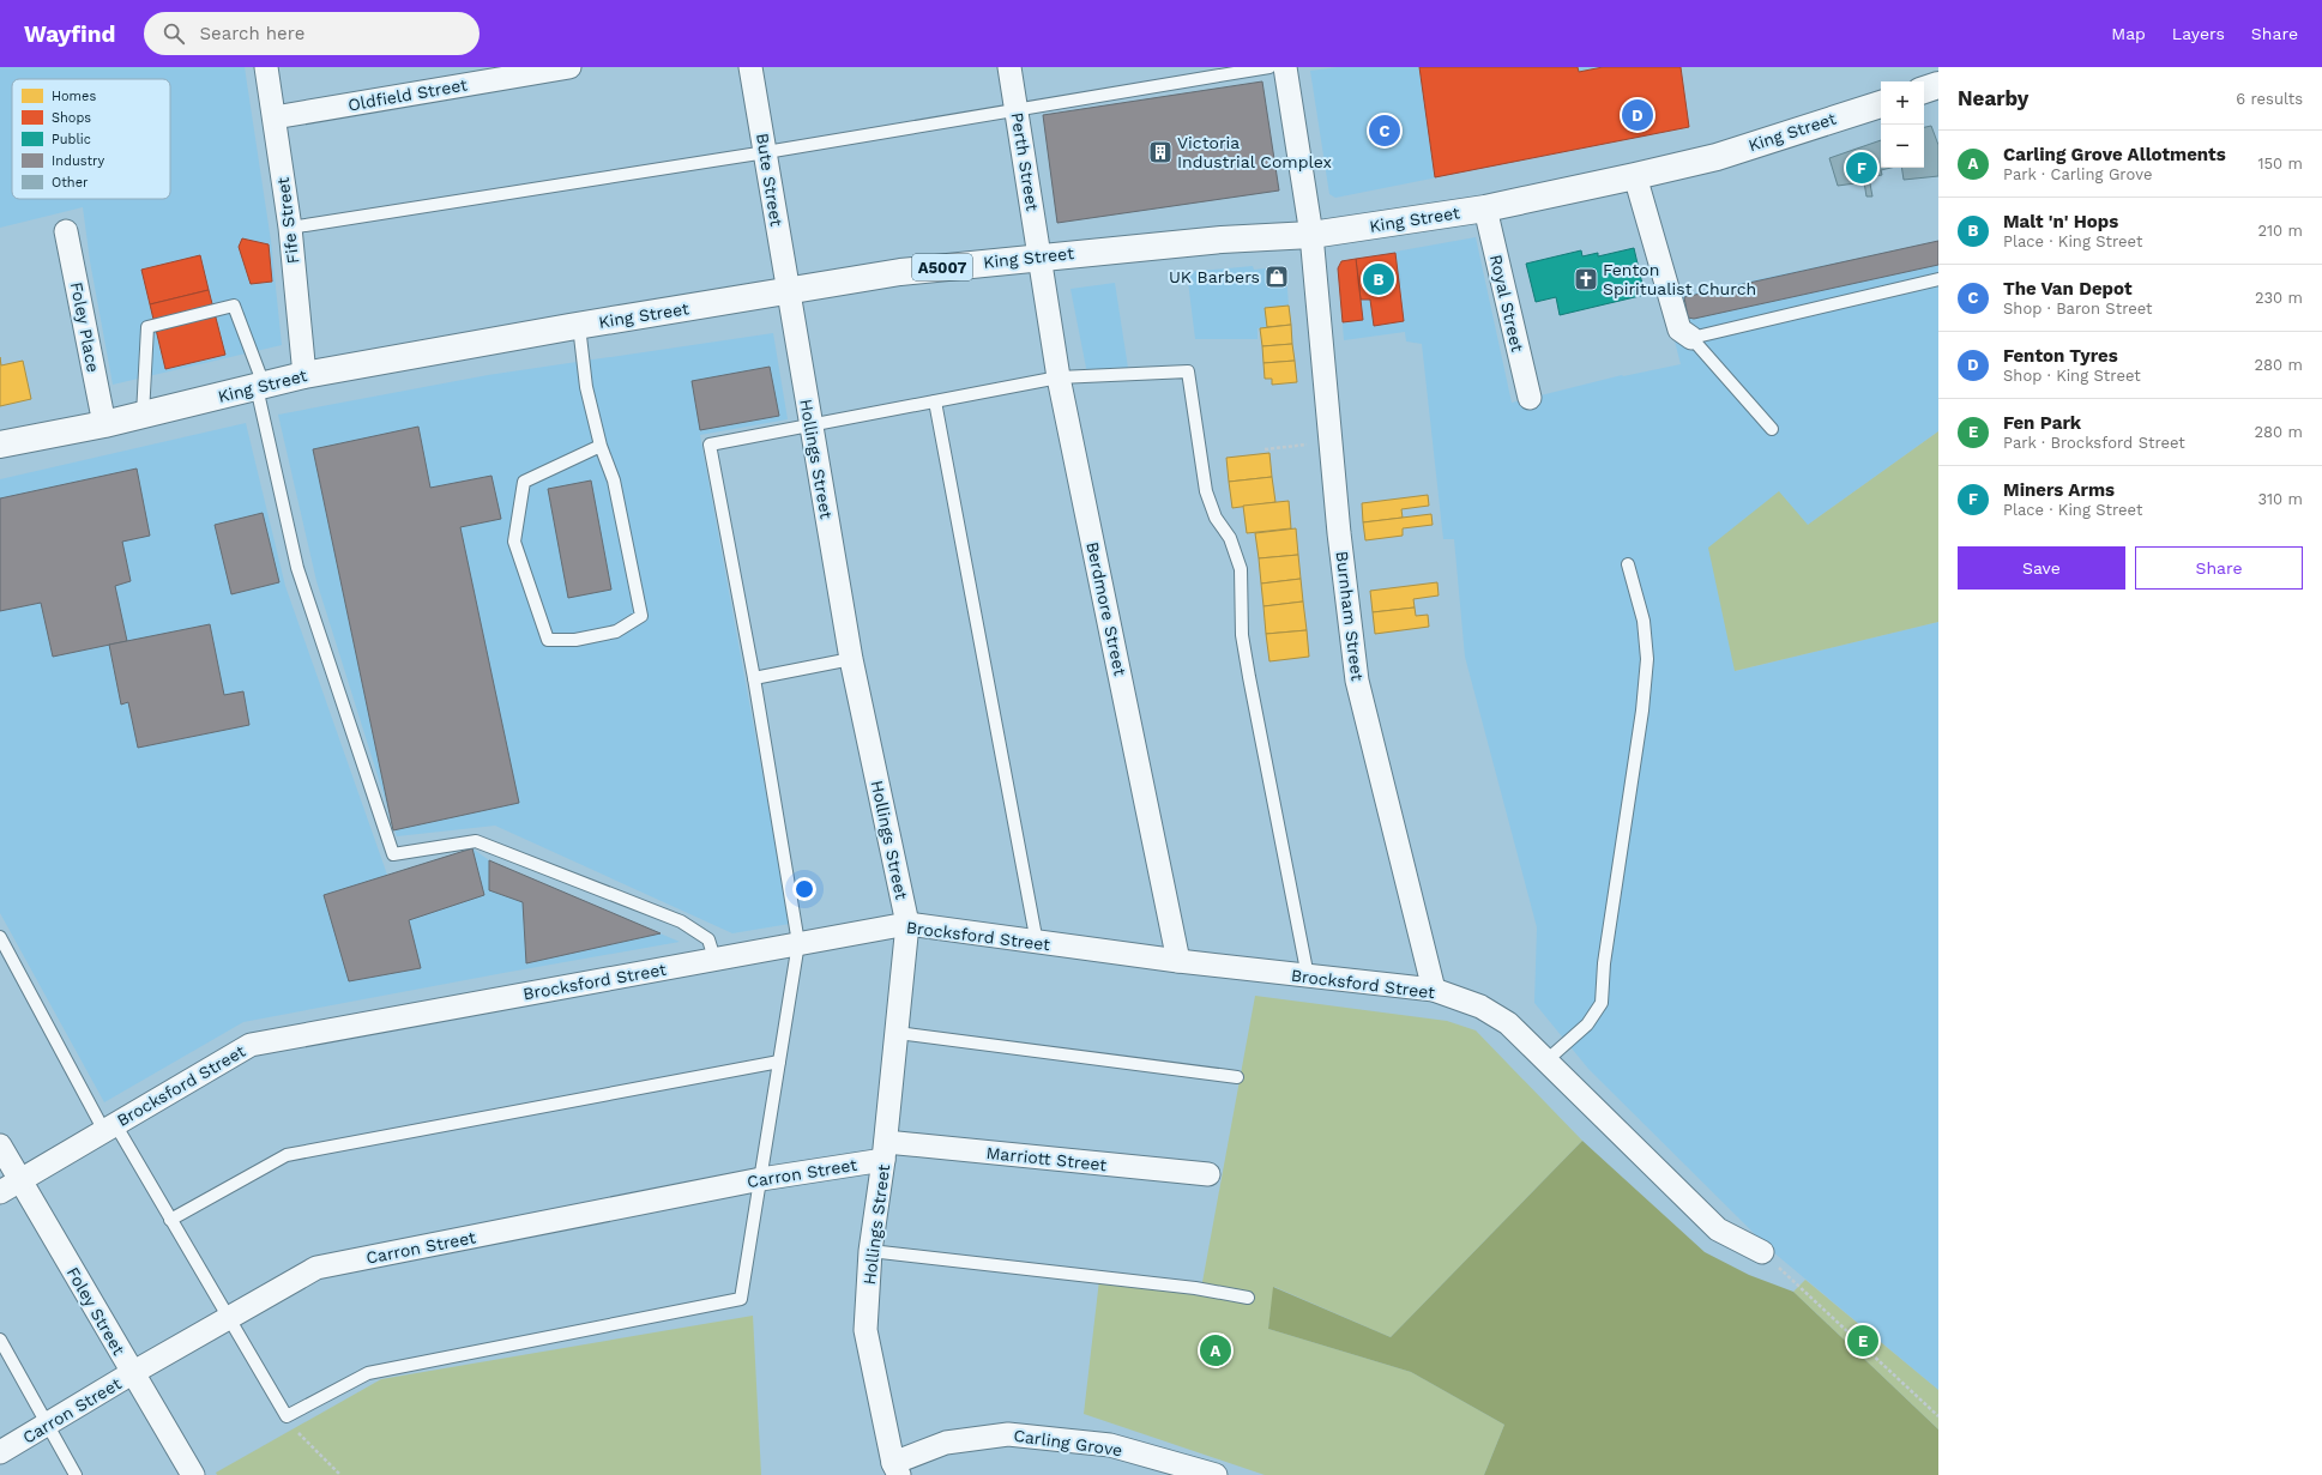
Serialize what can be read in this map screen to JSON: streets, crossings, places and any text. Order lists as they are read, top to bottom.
{
  "streets": {
    "main road": ["King Street", "A5007"],
    "street": [
      "Oldfield Street",
      "Perth Street",
      "Bute Street",
      "Fife Street",
      "Royal Street",
      "Foley Place",
      "Hollings Street",
      "Berdmore Street",
      "Burnham Street",
      "Brocksford Street",
      "Marriott Street",
      "Carron Street",
      "Foley Street",
      "Carling Grove"
    ]
  },
  "crossings": [
    ["Oldfield Street", "Fife Street"],
    ["King Street", "Perth Street"],
    ["King Street", "Bute Street"],
    ["King Street", "Fife Street"],
    ["King Street", "Royal Street"],
    ["King Street", "Foley Place"],
    ["King Street", "Hollings Street"],
    ["King Street", "Berdmore Street"],
    ["King Street", "Burnham Street"],
    ["Perth Street", "Berdmore Street"],
    ["Bute Street", "Hollings Street"],
    ["Hollings Street", "Brocksford Street"],
    ["Hollings Street", "Marriott Street"],
    ["Hollings Street", "Carron Street"],
    ["Hollings Street", "Carling Grove"],
    ["Berdmore Street", "Brocksford Street"],
    ["Burnham Street", "Brocksford Street"],
    ["Brocksford Street", "Foley Street"],
    ["Marriott Street", "Carron Street"],
    ["Carron Street", "Foley Street"]
  ],
  "places": {
    "building": ["Victoria Industrial Complex"],
    "shop": ["UK Barbers"],
    "church": ["Fenton Spiritualist Church"]
  },
  "legend": [
    "Homes",
    "Shops",
    "Public",
    "Industry",
    "Other"
  ],
  "page": {
    "header": "Wayfind",
    "search": "Search here",
    "nav": ["Map", "Layers", "Share"],
    "heading": ["Nearby", "6 results"],
    "map_buttons": ["+", "−"],
    "pins": [
      "D",
      "C",
      "F",
      "B",
      "E",
      "A"
    ],
    "list": [
      {
        "mark": "A",
        "name": "Carling Grove Allotments",
        "note": "Park · Carling Grove",
        "value": "150 m"
      },
      {
        "mark": "B",
        "name": "Malt 'n' Hops",
        "note": "Place · King Street",
        "value": "210 m"
      },
      {
        "mark": "C",
        "name": "The Van Depot",
        "note": "Shop · Baron Street",
        "value": "230 m"
      },
      {
        "mark": "D",
        "name": "Fenton Tyres",
        "note": "Shop · King Street",
        "value": "280 m"
      },
      {
        "mark": "E",
        "name": "Fen Park",
        "note": "Park · Brocksford Street",
        "value": "280 m"
      },
      {
        "mark": "F",
        "name": "Miners Arms",
        "note": "Place · King Street",
        "value": "310 m"
      }
    ],
    "buttons": ["Save", "Share"]
  }
}
